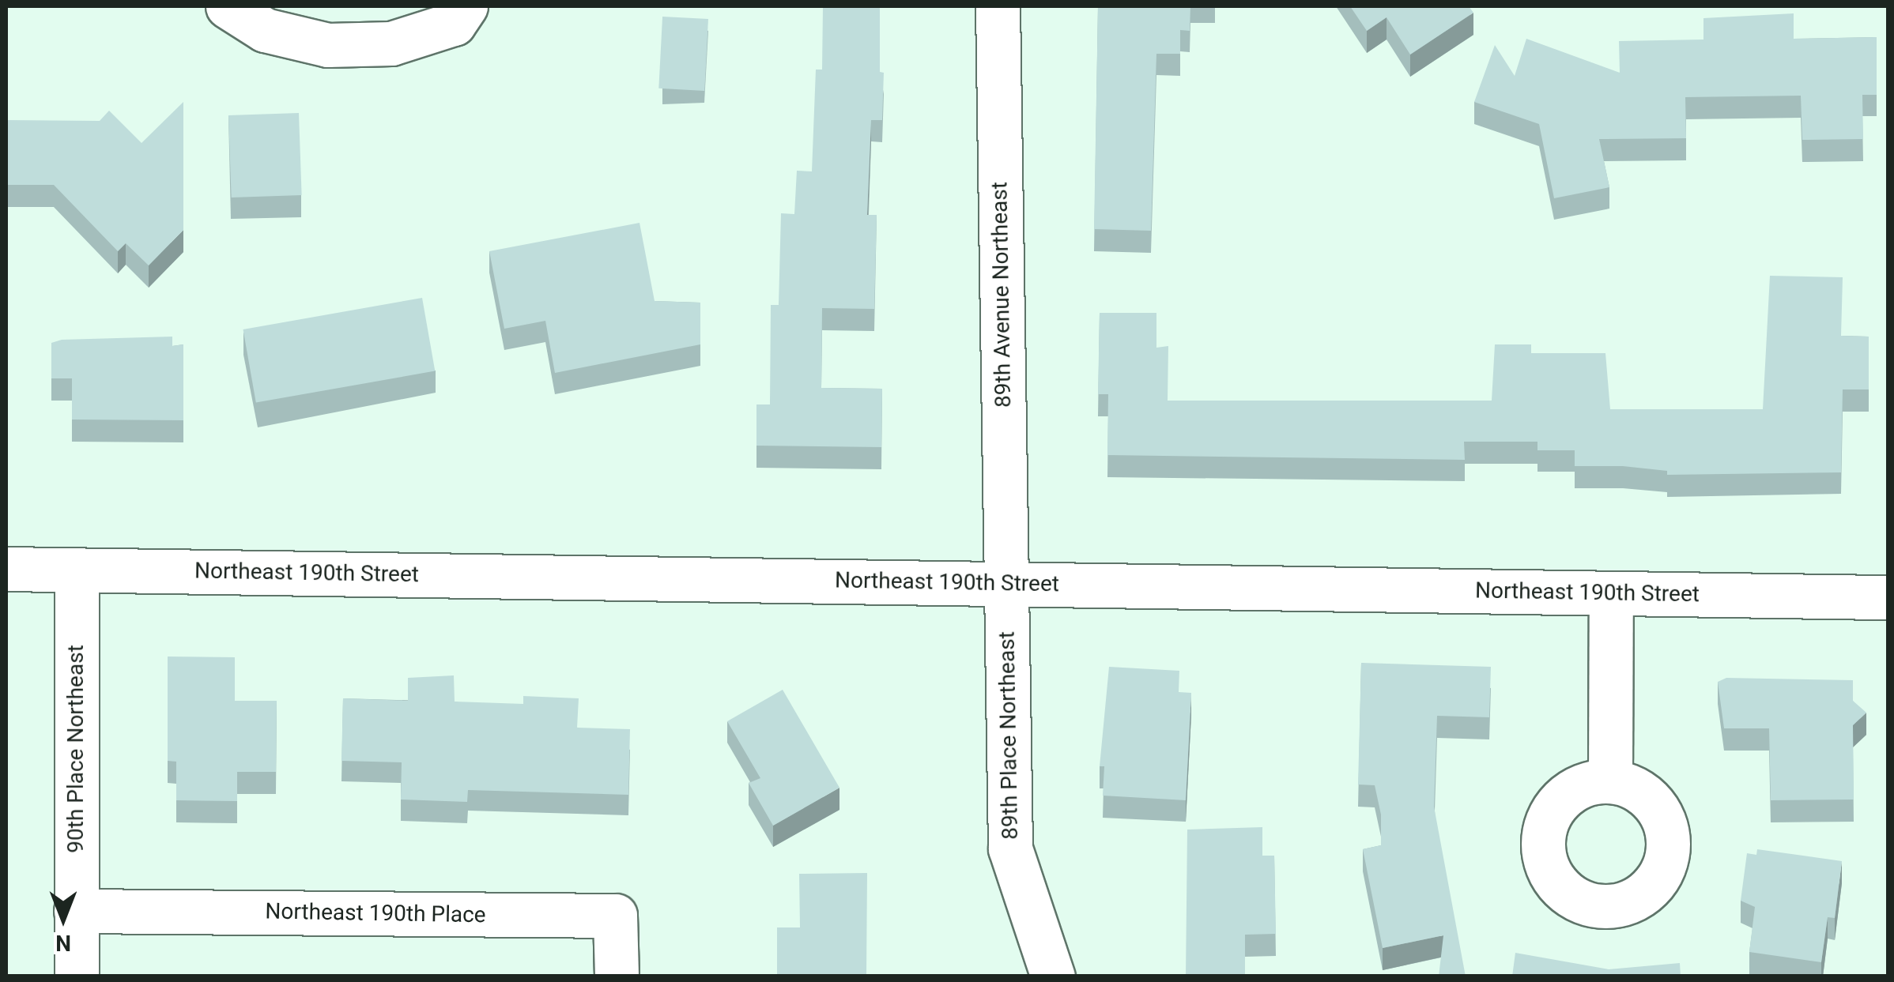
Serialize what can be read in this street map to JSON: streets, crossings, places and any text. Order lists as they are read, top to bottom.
{
  "streets": {
    "street": [
      "89th Avenue Northeast",
      "Northeast 190th Street",
      "89th Place Northeast",
      "90th Place Northeast",
      "Northeast 190th Place"
    ]
  },
  "crossings": [
    ["89th Avenue Northeast", "Northeast 190th Street"],
    ["89th Avenue Northeast", "89th Place Northeast"],
    ["Northeast 190th Street", "89th Place Northeast"],
    ["Northeast 190th Street", "90th Place Northeast"],
    ["90th Place Northeast", "Northeast 190th Place"]
  ],
  "north": "bottom"
}
